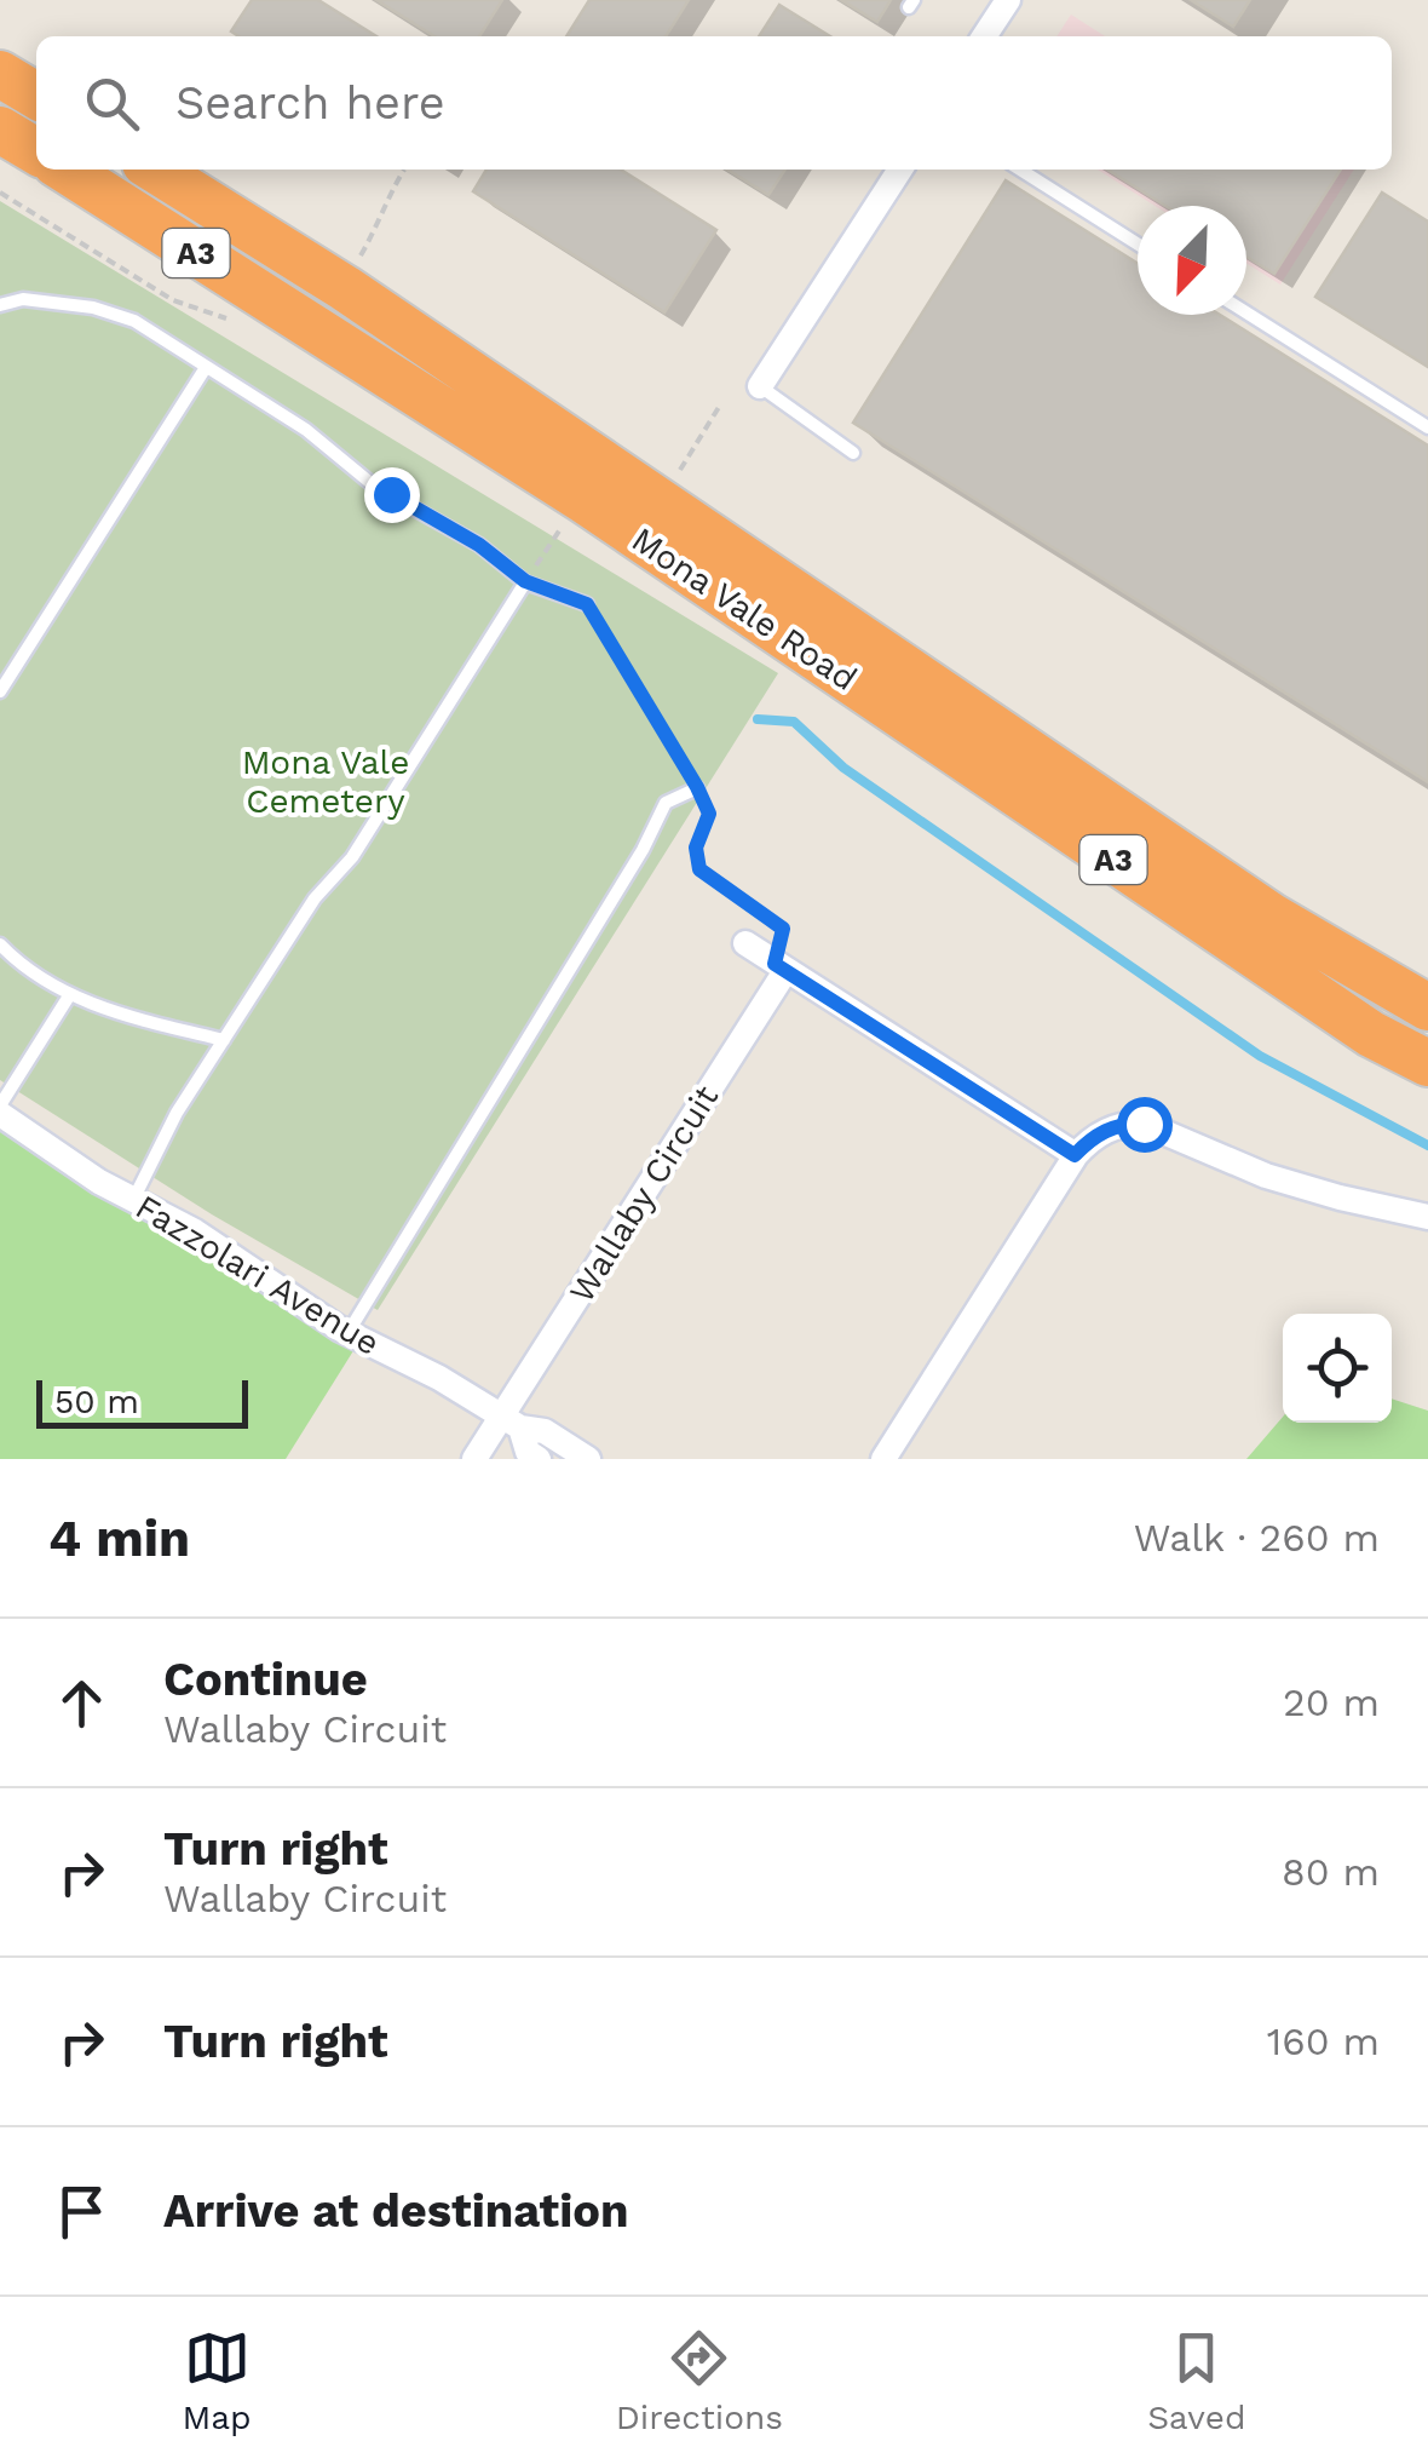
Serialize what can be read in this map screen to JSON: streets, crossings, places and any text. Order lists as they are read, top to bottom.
{
  "streets": {
    "highway": ["A3", "Mona Vale Road"],
    "street": ["Wallaby Circuit", "Fazzolari Avenue"]
  },
  "crossings": [
    ["Wallaby Circuit", "Fazzolari Avenue"]
  ],
  "parks": ["Mona Vale Cemetery"],
  "scale_bar": "50 m",
  "north": "bottom left",
  "page": {
    "search": "Search here",
    "scale": "50 m",
    "heading": ["4 min", "Walk · 260 m"],
    "list": [
      ["Continue", "Wallaby Circuit", "20 m"],
      ["Turn right", "Wallaby Circuit", "80 m"],
      ["Turn right", "160 m"],
      "Arrive at destination"
    ],
    "nav": ["Map", "Directions", "Saved"]
  }
}
